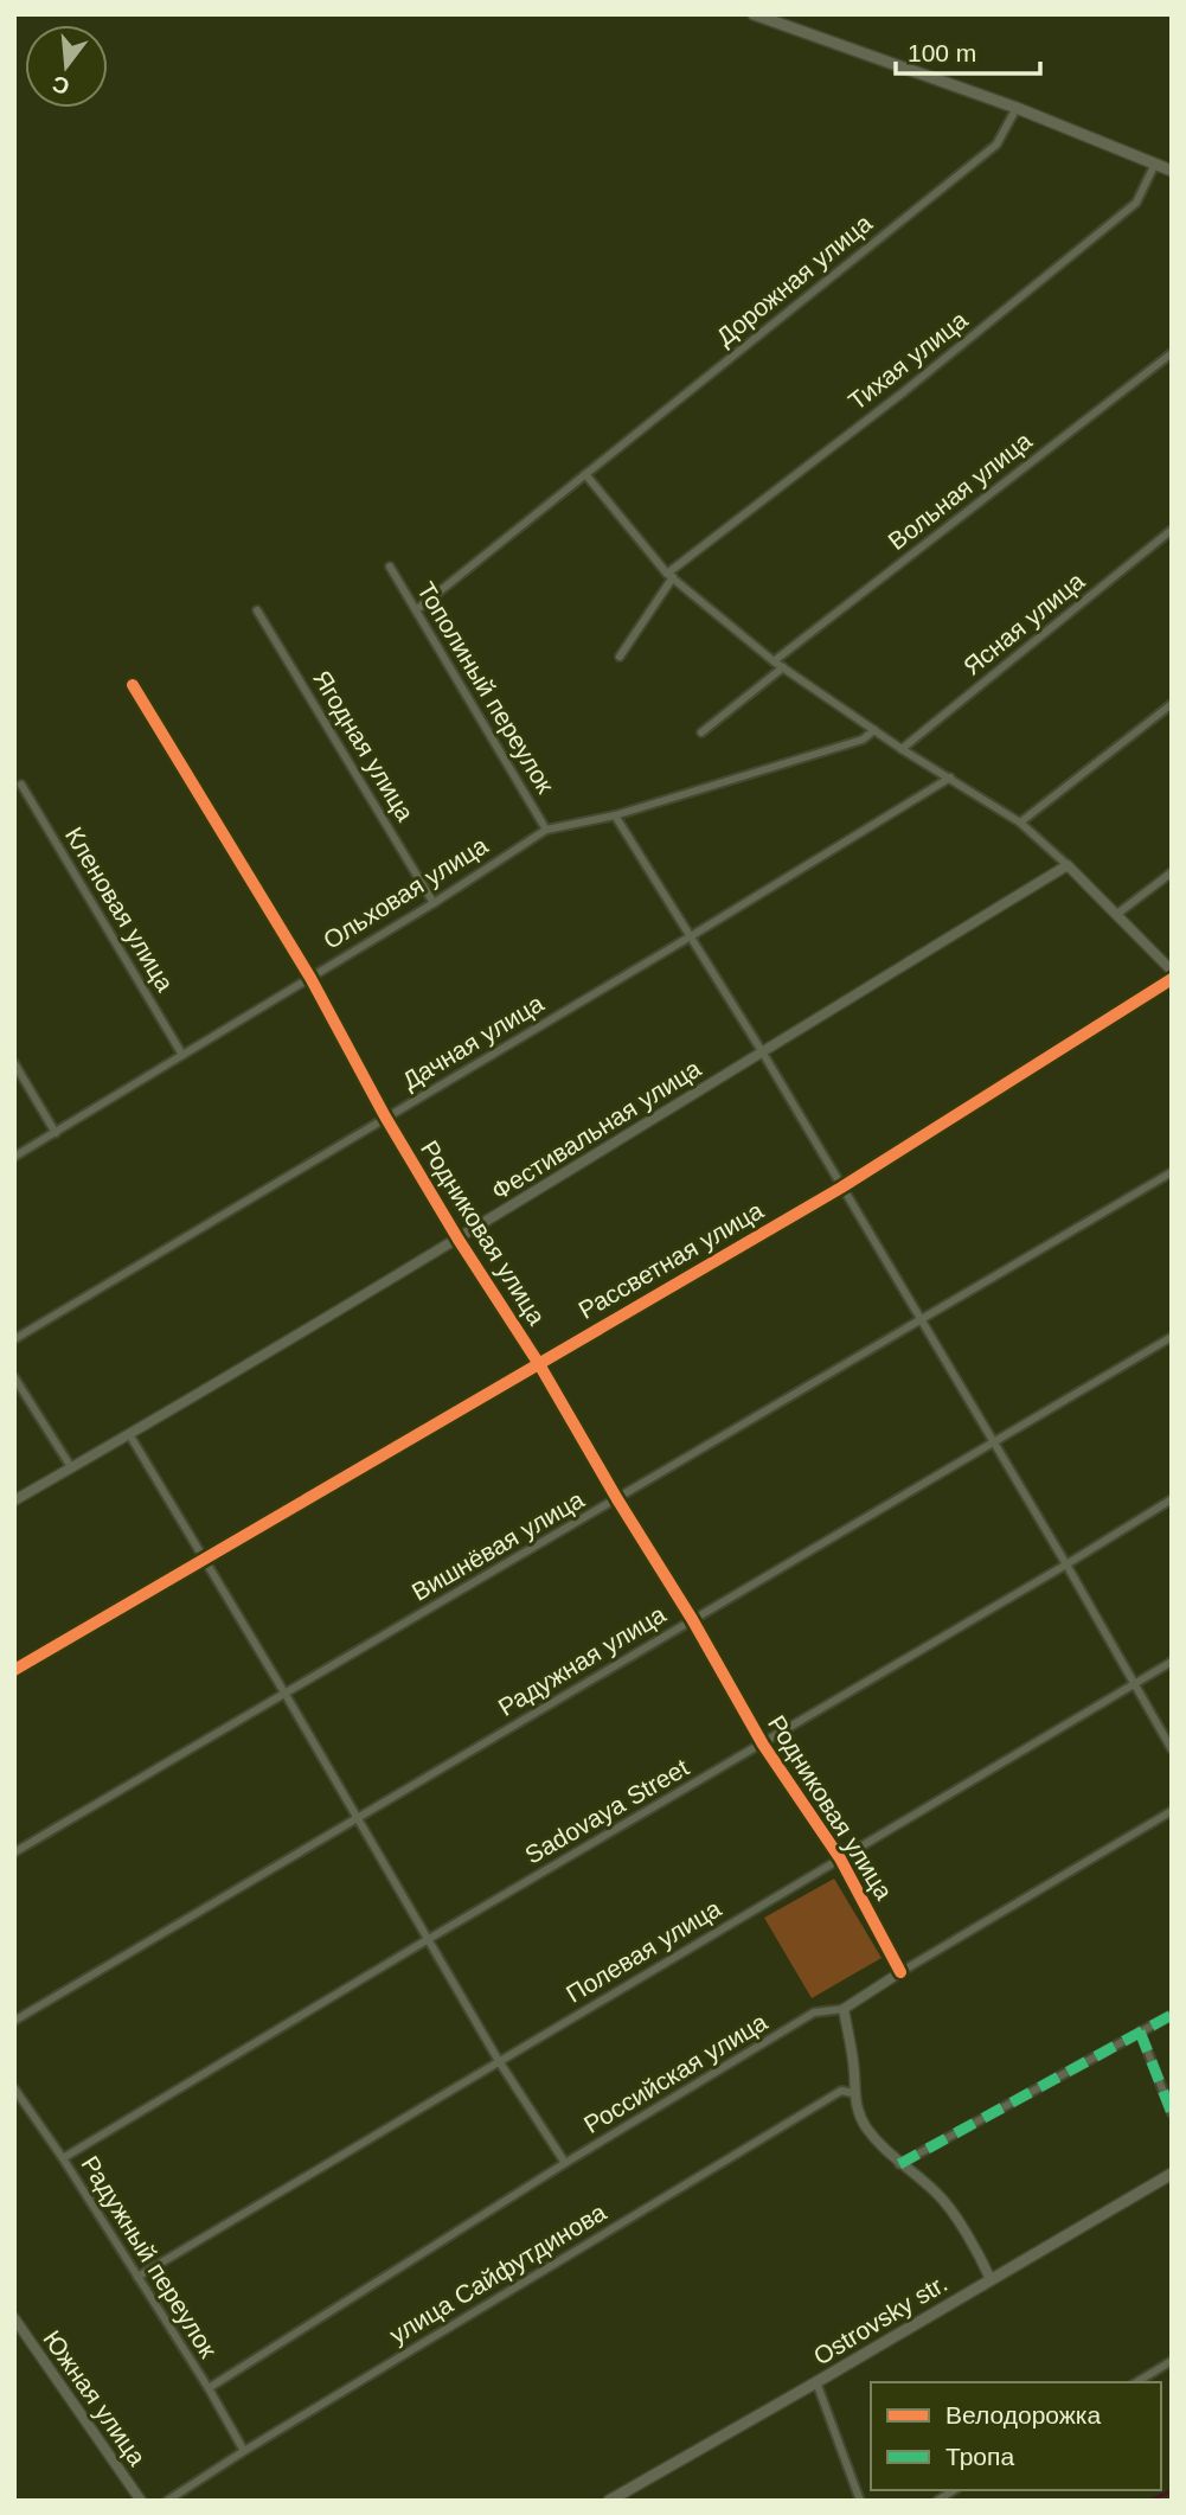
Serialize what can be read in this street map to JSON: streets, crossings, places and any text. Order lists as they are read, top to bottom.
{
  "streets": {
    "main road": ["Ostrovsky str."],
    "street": [
      "Дорожная улица",
      "Тихая улица",
      "Вольная улица",
      "Ясная улица",
      "Тополиный переулок",
      "Ягодная улица",
      "Ольховая улица",
      "Кленовая улица",
      "Дачная улица",
      "Фестивальная улица",
      "Родниковая улица",
      "Рассветная улица",
      "Вишнёвая улица",
      "Радужная улица",
      "Sadovaya Street",
      "Полевая улица",
      "Российская улица",
      "Радужный переулок",
      "улица Сайфутдинова",
      "Южная улица"
    ]
  },
  "crossings": [
    ["Дорожная улица", "Тополиный переулок"],
    ["Тополиный переулок", "Ольховая улица"],
    ["Ягодная улица", "Ольховая улица"],
    ["Ольховая улица", "Кленовая улица"],
    ["Ольховая улица", "Родниковая улица"],
    ["Дачная улица", "Родниковая улица"],
    ["Фестивальная улица", "Родниковая улица"],
    ["Родниковая улица", "Рассветная улица"],
    ["Родниковая улица", "Вишнёвая улица"],
    ["Родниковая улица", "Радужная улица"],
    ["Родниковая улица", "Sadovaya Street"],
    ["Родниковая улица", "Полевая улица"],
    ["Родниковая улица", "Российская улица"],
    ["Sadovaya Street", "Радужный переулок"],
    ["Полевая улица", "Радужный переулок"],
    ["Российская улица", "Радужный переулок"],
    ["Радужный переулок", "улица Сайфутдинова"]
  ],
  "legend": ["Велодорожка", "Тропа"],
  "scale_bar": "100 m",
  "north": "bottom"
}
